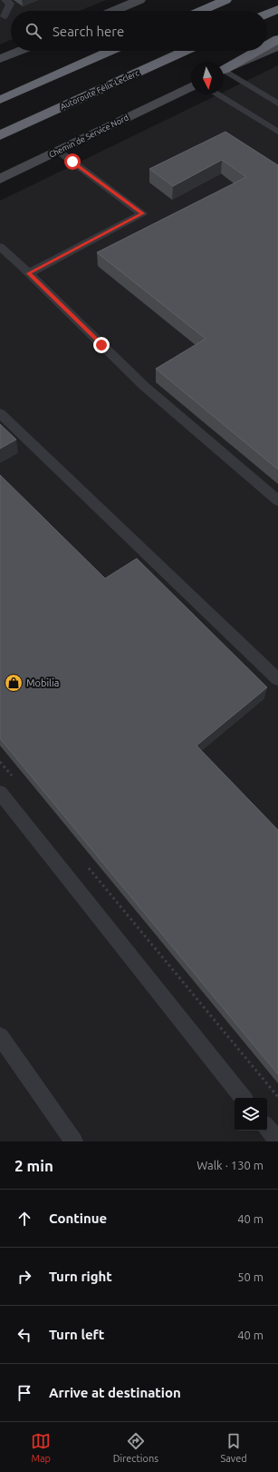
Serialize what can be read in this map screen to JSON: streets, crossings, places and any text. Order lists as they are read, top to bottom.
{
  "streets": {
    "highway": ["Autoroute Félix-Leclerc"],
    "main road": ["Chemin de Service Nord"]
  },
  "places": {
    "shop": ["Mobilia"]
  },
  "north": "bottom",
  "page": {
    "search": "Search here",
    "heading": ["2 min", "Walk · 130 m"],
    "list": [
      ["Continue", "40 m"],
      ["Turn right", "50 m"],
      ["Turn left", "40 m"],
      "Arrive at destination"
    ],
    "nav": ["Map", "Directions", "Saved"]
  }
}
